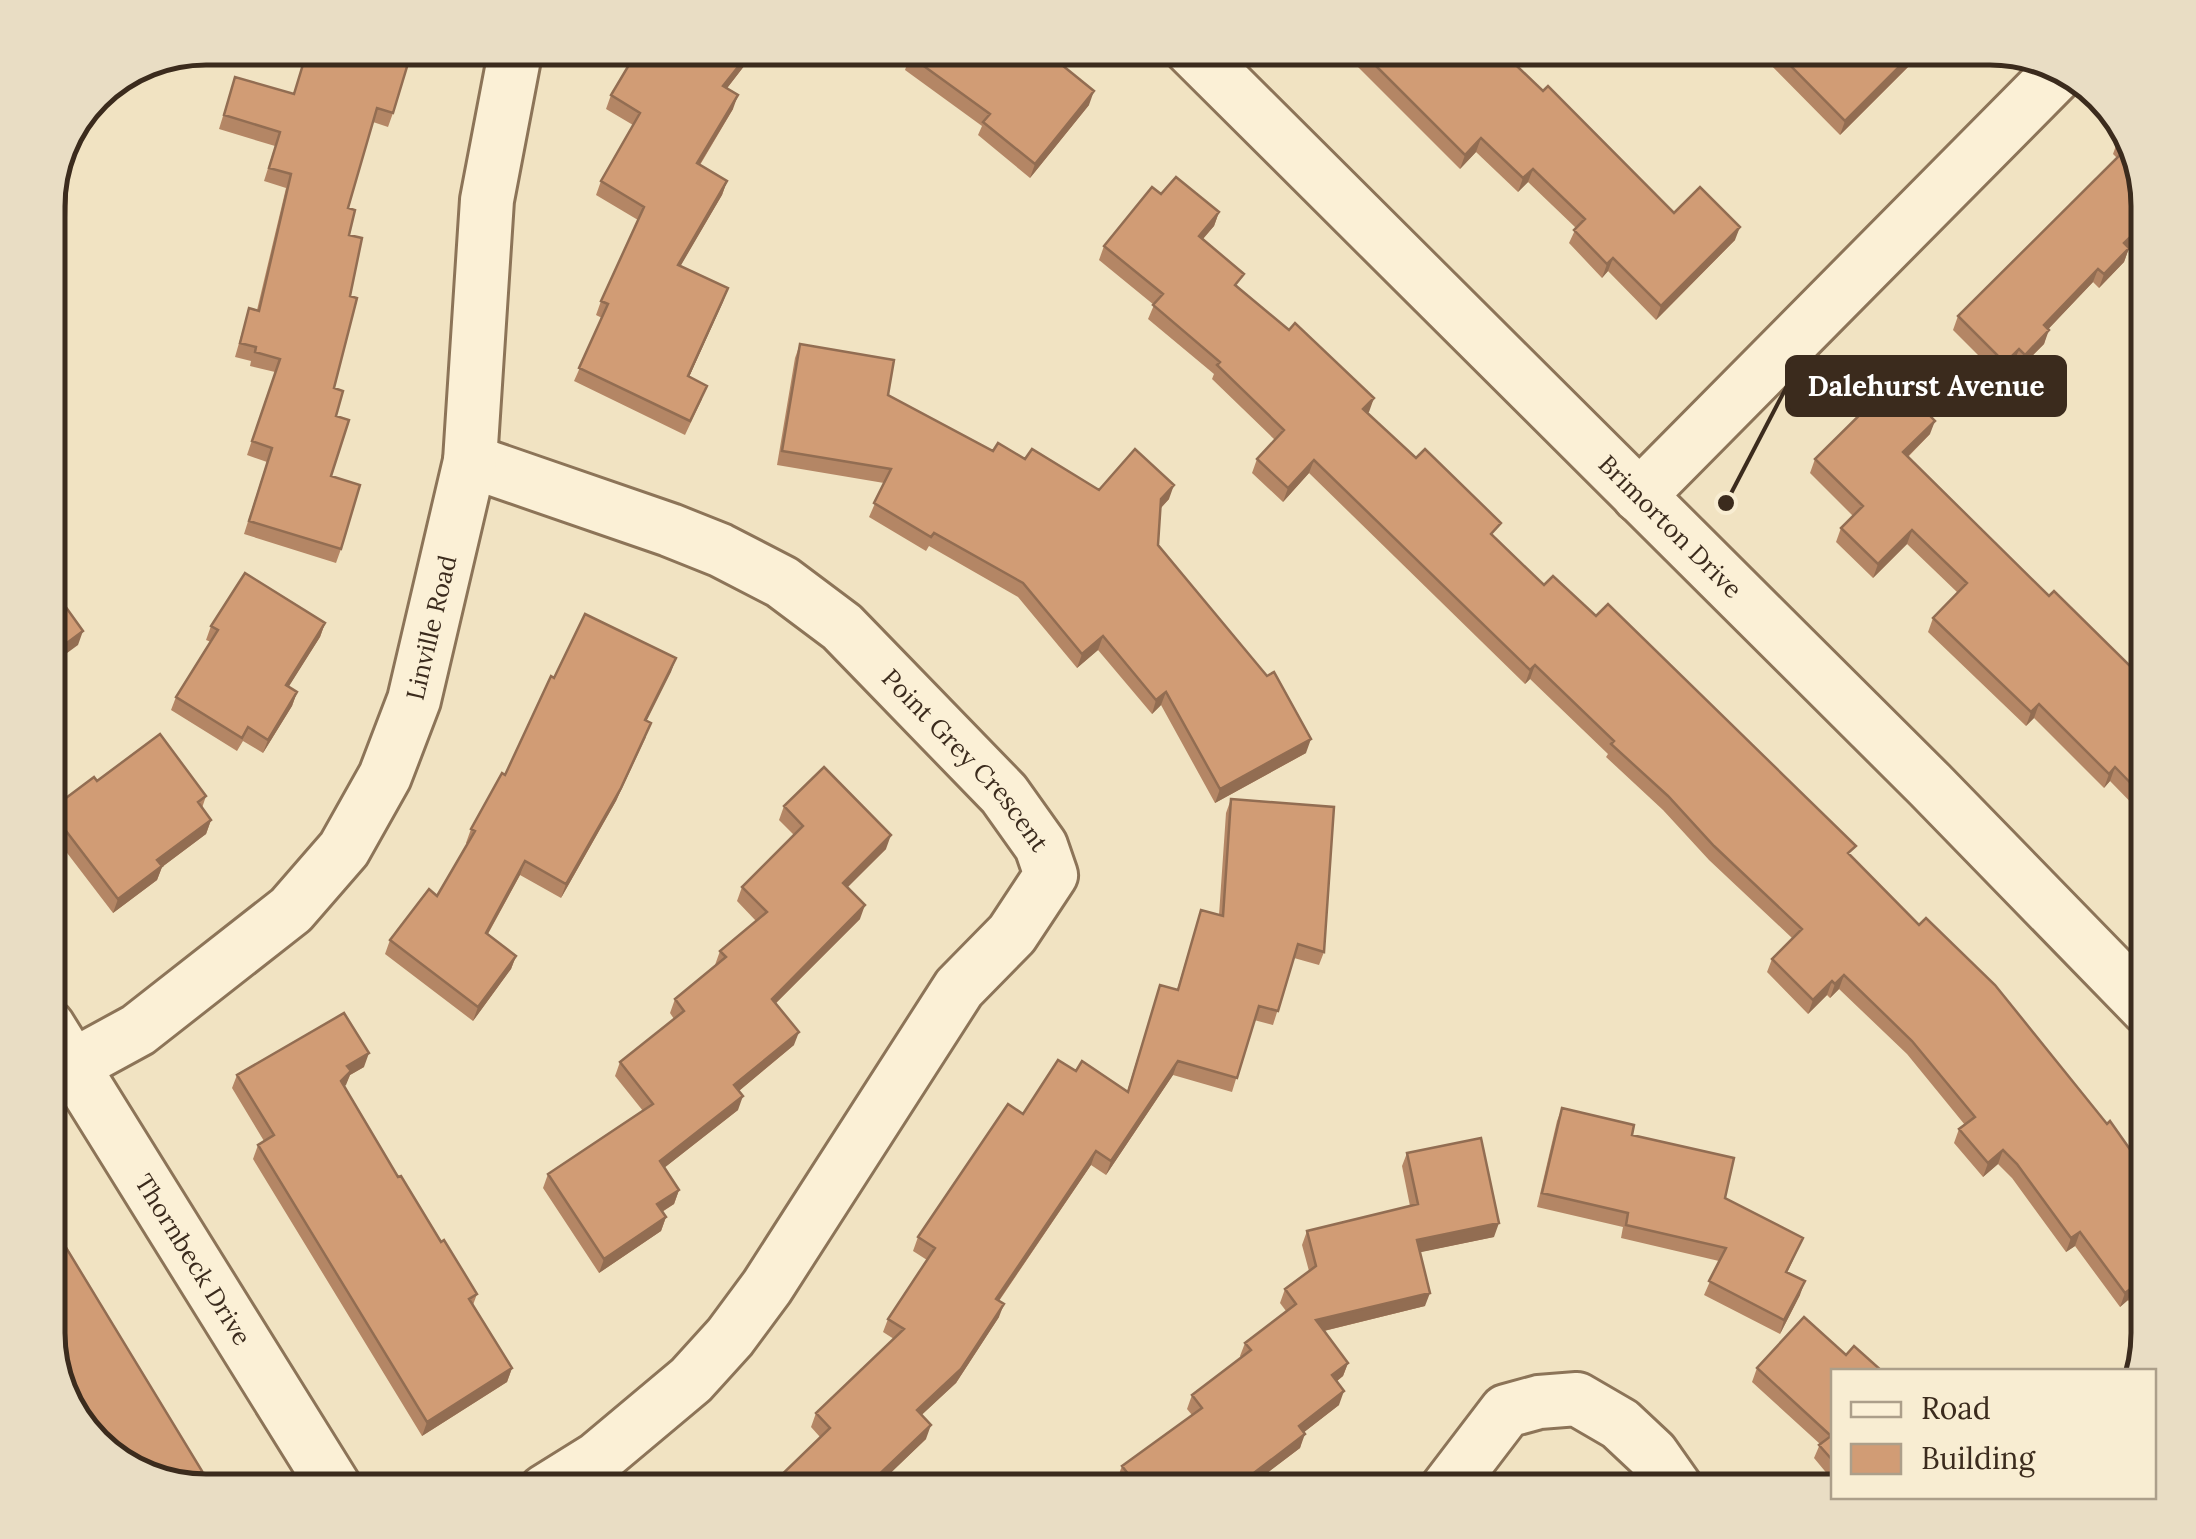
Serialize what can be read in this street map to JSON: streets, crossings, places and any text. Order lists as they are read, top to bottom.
{
  "streets": {
    "street": [
      "Brimorton Drive",
      "Linville Road",
      "Point Grey Crescent",
      "Thornbeck Drive"
    ]
  },
  "crossings": [
    ["Linville Road", "Point Grey Crescent"]
  ],
  "places": ["Dalehurst Avenue"],
  "legend": ["Road", "Building"]
}
